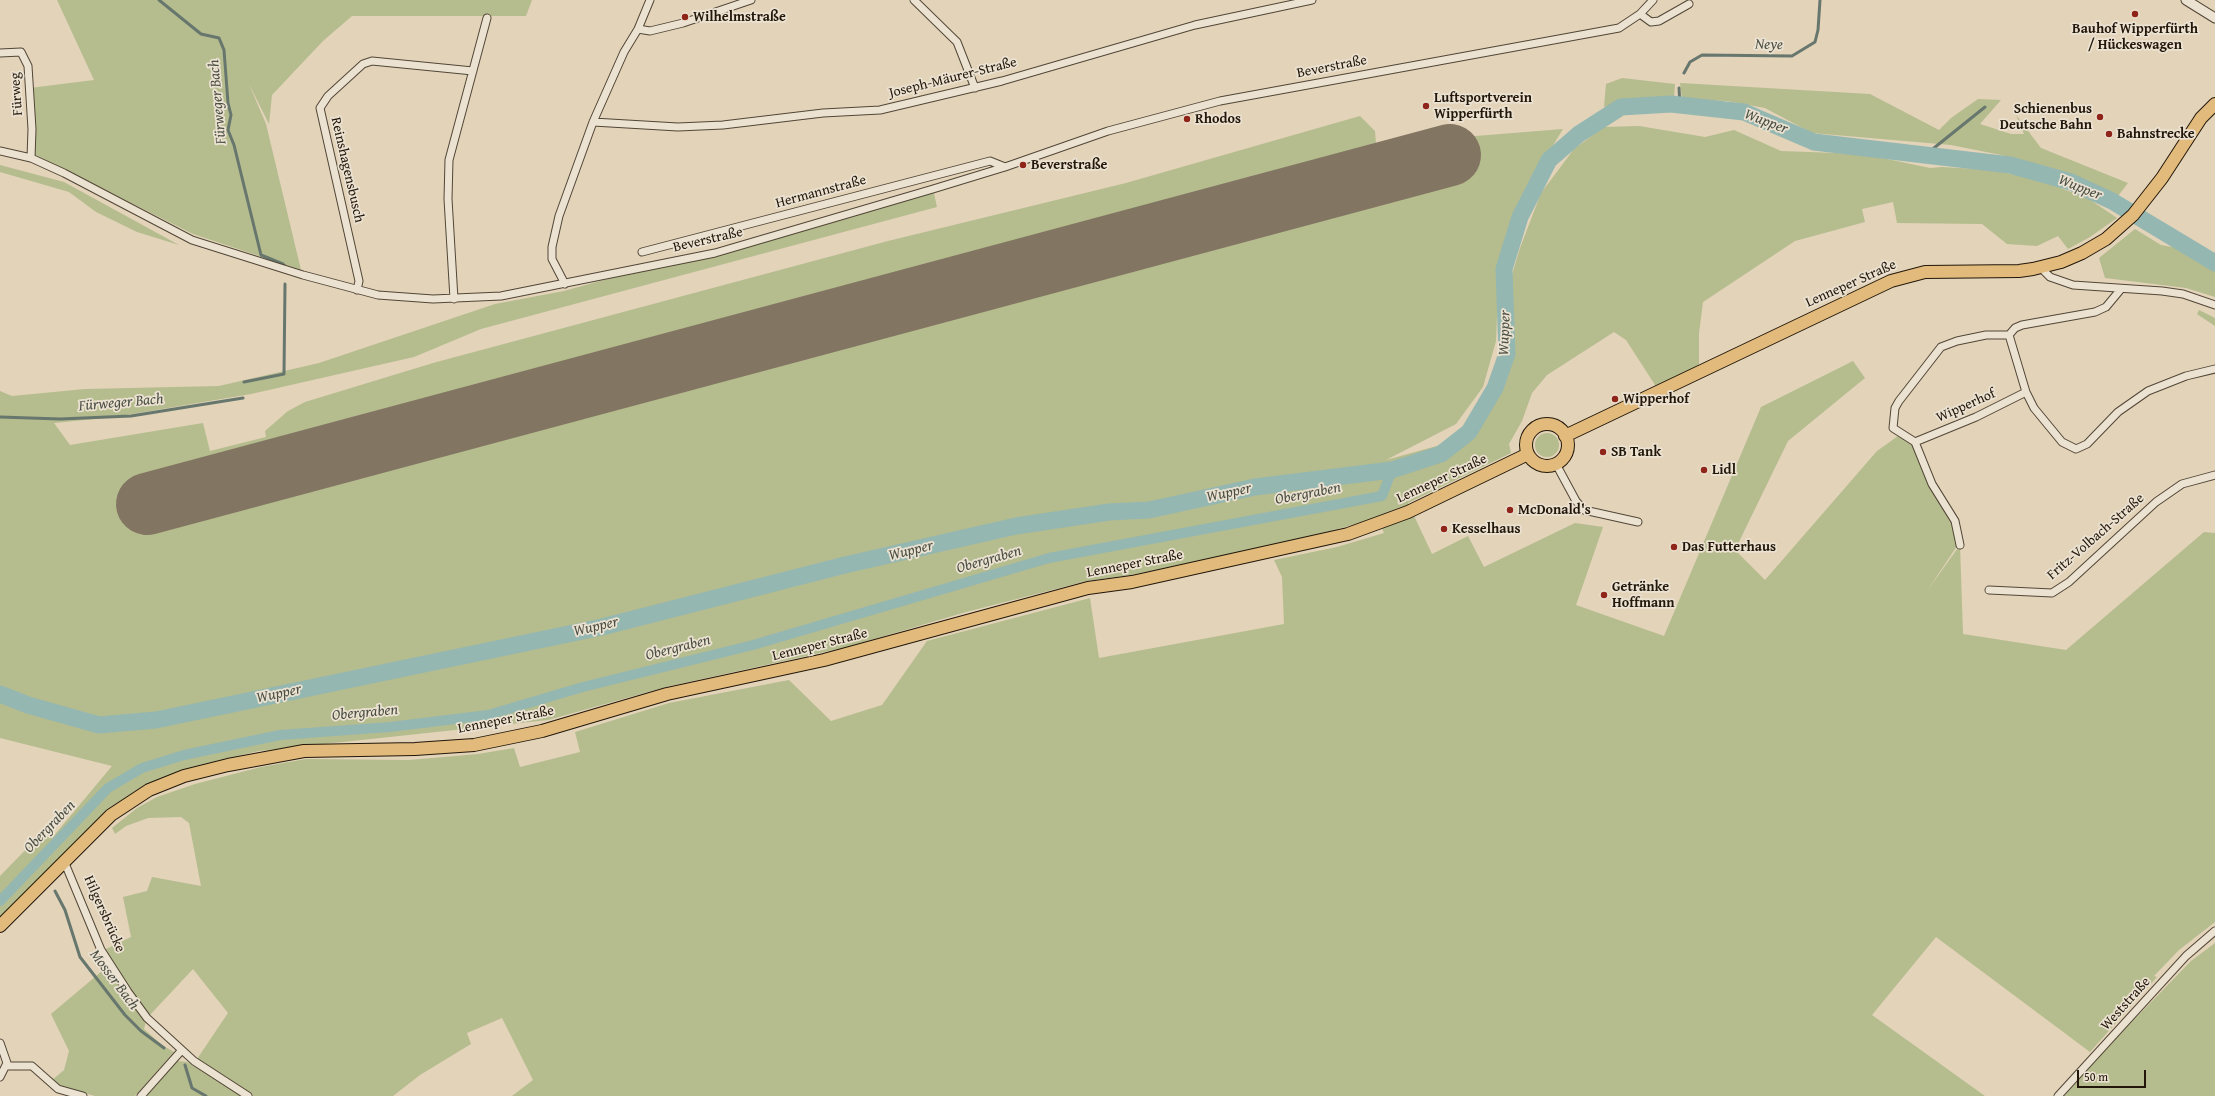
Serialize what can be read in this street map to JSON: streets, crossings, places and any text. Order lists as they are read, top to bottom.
{
  "streets": {
    "main road": ["Lenneper Straße"],
    "street": [
      "Beverstraße",
      "Joseph-Mäurer-Straße",
      "Fürweg",
      "Reinshagensbusch",
      "Hermannstraße",
      "Wipperhof",
      "Fritz-Volbach-Straße",
      "Hilgersbrücke",
      "Weststraße"
    ]
  },
  "crossings": [
    ["Beverstraße", "Fürweg"],
    ["Beverstraße", "Reinshagensbusch"],
    ["Beverstraße", "Hermannstraße"],
    ["Lenneper Straße", "Hilgersbrücke"]
  ],
  "water": [
    "Neye",
    "Fürweger Bach",
    "Wupper",
    "Obergraben",
    "Mosser Bach"
  ],
  "places": [
    "Bauhof Wipperfürth / Hückeswagen",
    "Wilhelmstraße",
    "Luftsportverein Wipperfürth",
    "Schienenbus Deutsche Bahn",
    "Rhodos",
    "Bahnstrecke",
    "Beverstraße",
    "Wipperhof",
    "SB Tank",
    "Lidl",
    "McDonald's",
    "Kesselhaus",
    "Das Futterhaus",
    "Getränke Hoffmann"
  ],
  "scale_bar": "50 m"
}
